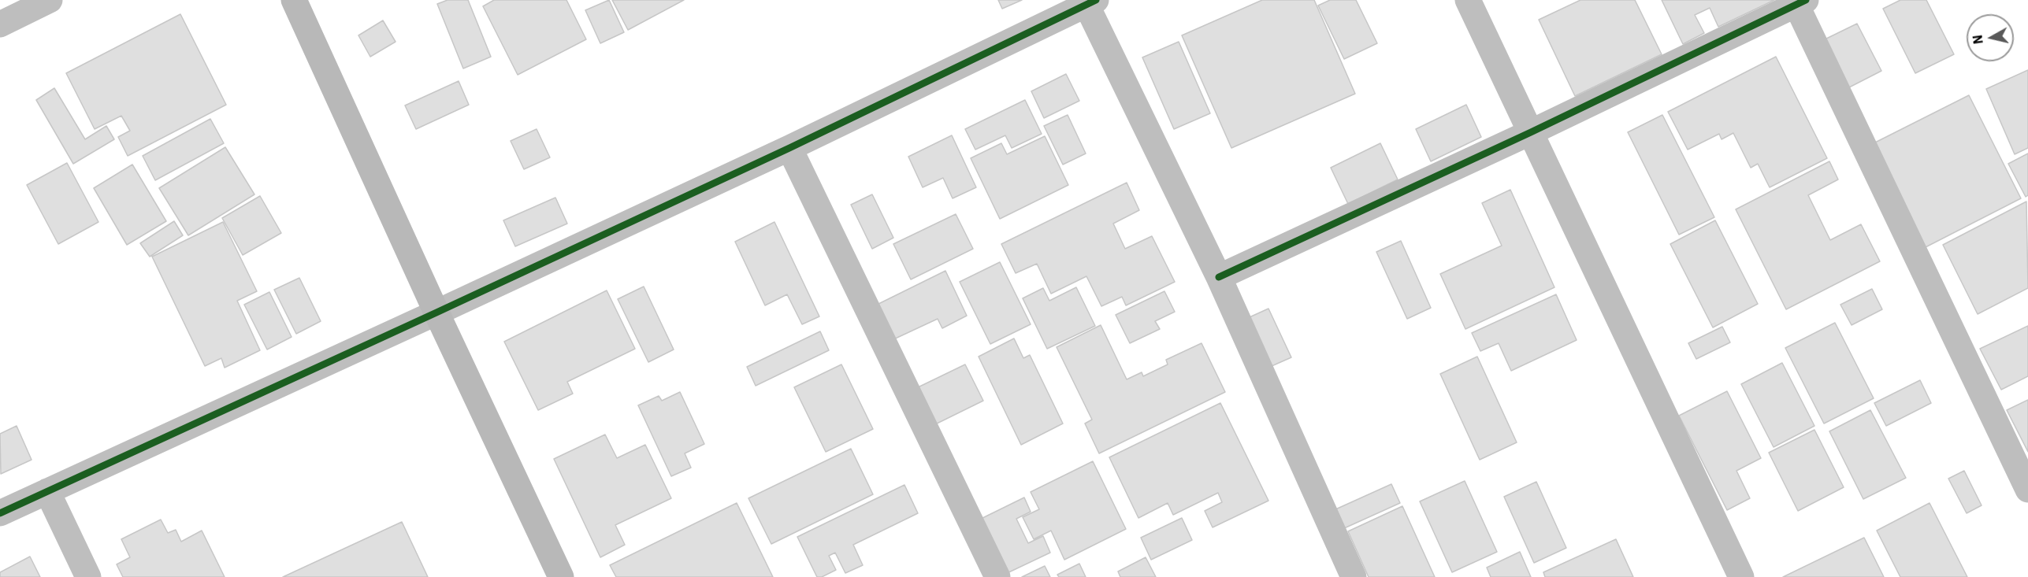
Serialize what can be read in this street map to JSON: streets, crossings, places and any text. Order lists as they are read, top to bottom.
{
  "north": "left"
}
